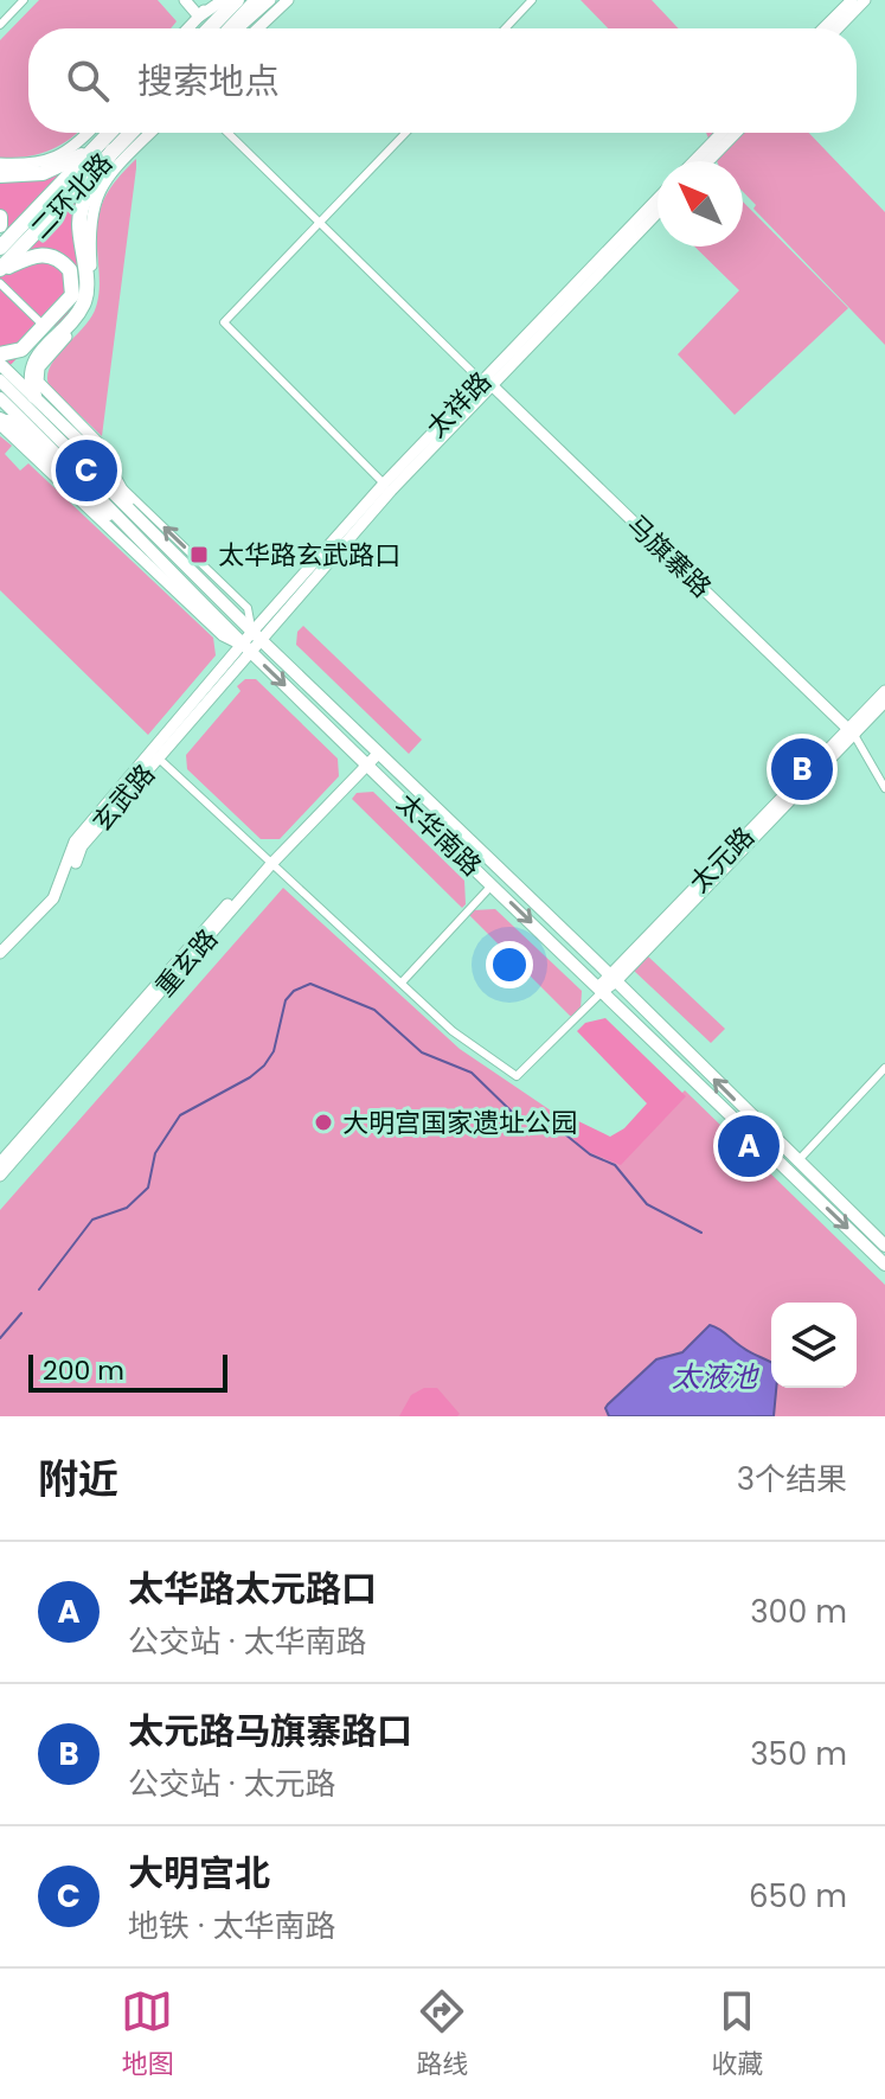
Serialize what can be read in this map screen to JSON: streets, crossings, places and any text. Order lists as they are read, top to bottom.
{
  "streets": {
    "highway": ["二环北路"],
    "main road": ["太华南路"],
    "street": [
      "太祥路",
      "马旗寨路",
      "玄武路",
      "太元路",
      "重玄路"
    ]
  },
  "crossings": [
    ["太祥路", "马旗寨路"],
    ["太祥路", "玄武路"],
    ["太祥路", "太华南路"],
    ["马旗寨路", "太元路"],
    ["玄武路", "太华南路"],
    ["太华南路", "太元路"],
    ["太华南路", "重玄路"]
  ],
  "water": ["太液池"],
  "places": {
    "transit": ["太华路玄武路口"],
    "other": ["大明宫国家遗址公园"]
  },
  "scale_bar": "200 m",
  "north": "top left",
  "page": {
    "search": "搜索地点",
    "pins": ["C", "B", "A"],
    "scale": "200 m",
    "heading": ["附近", "3个结果"],
    "list": [
      {
        "mark": "A",
        "name": "太华路太元路口",
        "note": "公交站 · 太华南路",
        "value": "300 m"
      },
      {
        "mark": "B",
        "name": "太元路马旗寨路口",
        "note": "公交站 · 太元路",
        "value": "350 m"
      },
      {
        "mark": "C",
        "name": "大明宫北",
        "note": "地铁 · 太华南路",
        "value": "650 m"
      }
    ],
    "nav": ["地图", "路线", "收藏"]
  }
}
